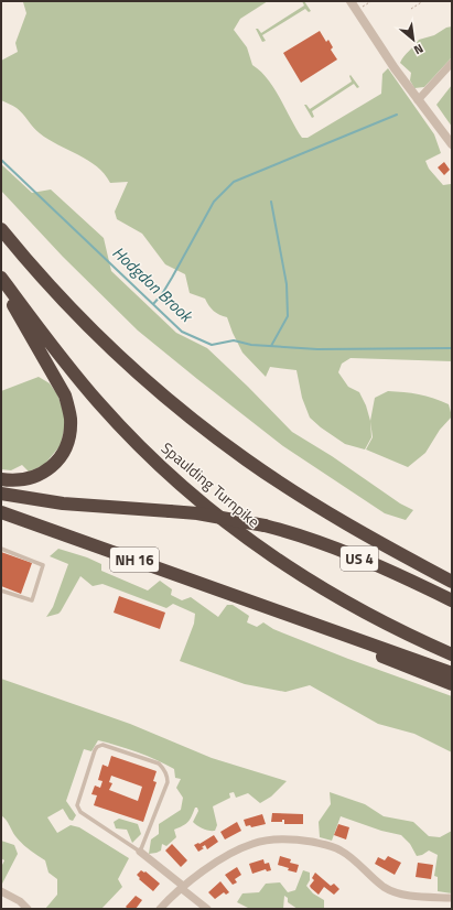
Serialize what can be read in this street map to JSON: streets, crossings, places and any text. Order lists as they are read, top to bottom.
{
  "streets": {
    "highway": ["Spaulding Turnpike", "US 4", "NH 16"]
  },
  "water": ["Hodgdon Brook"],
  "north": "bottom right"
}
